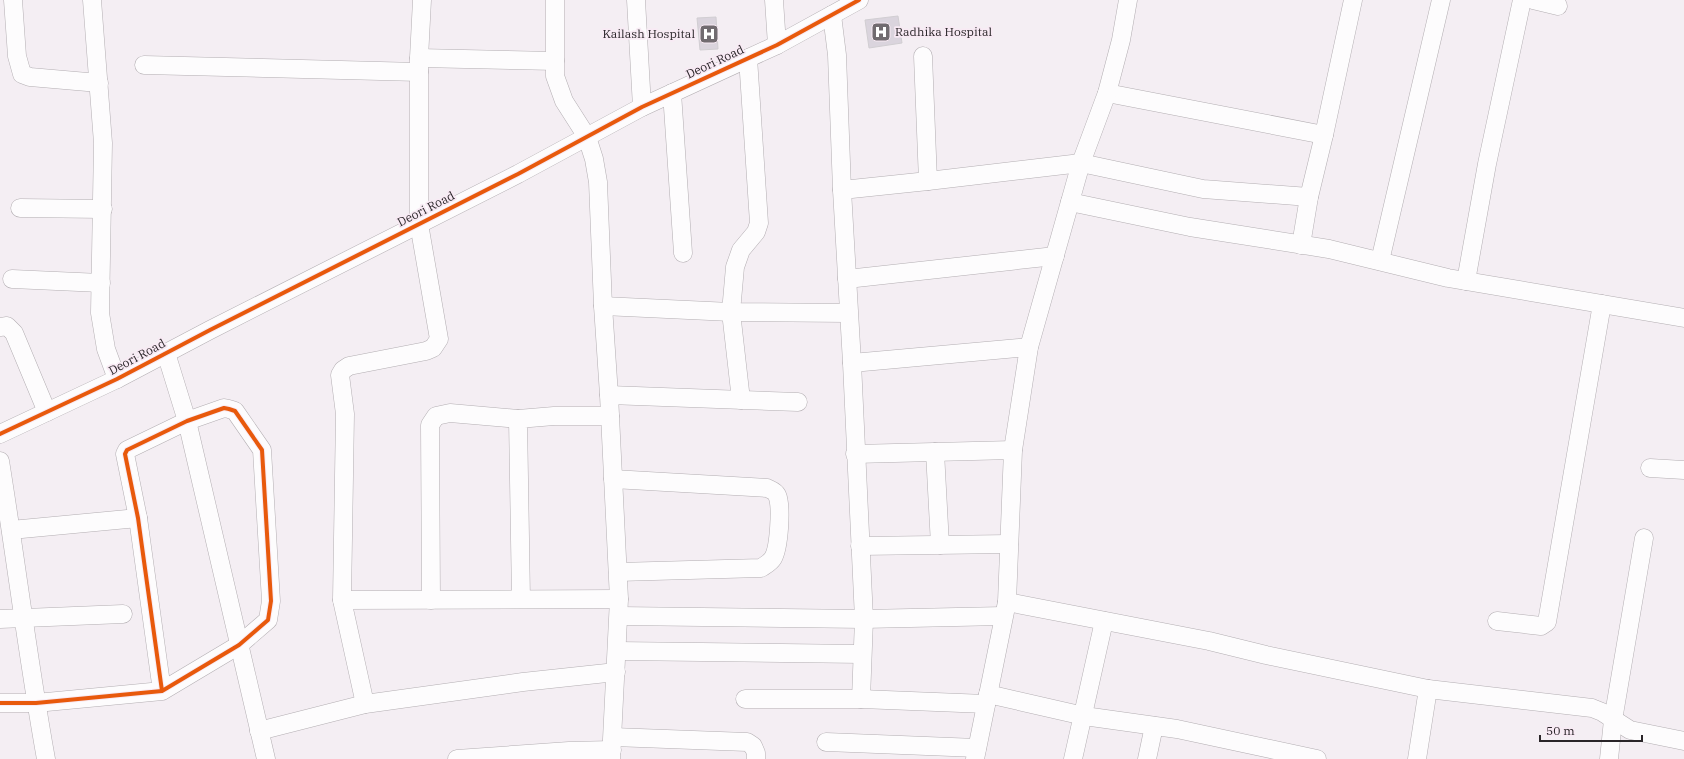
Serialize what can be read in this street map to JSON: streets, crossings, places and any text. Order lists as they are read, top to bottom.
{
  "streets": {
    "street": ["Deori Road"]
  },
  "places": {
    "hospital": ["Radhika Hospital", "Kailash Hospital"]
  },
  "scale_bar": "50 m"
}
